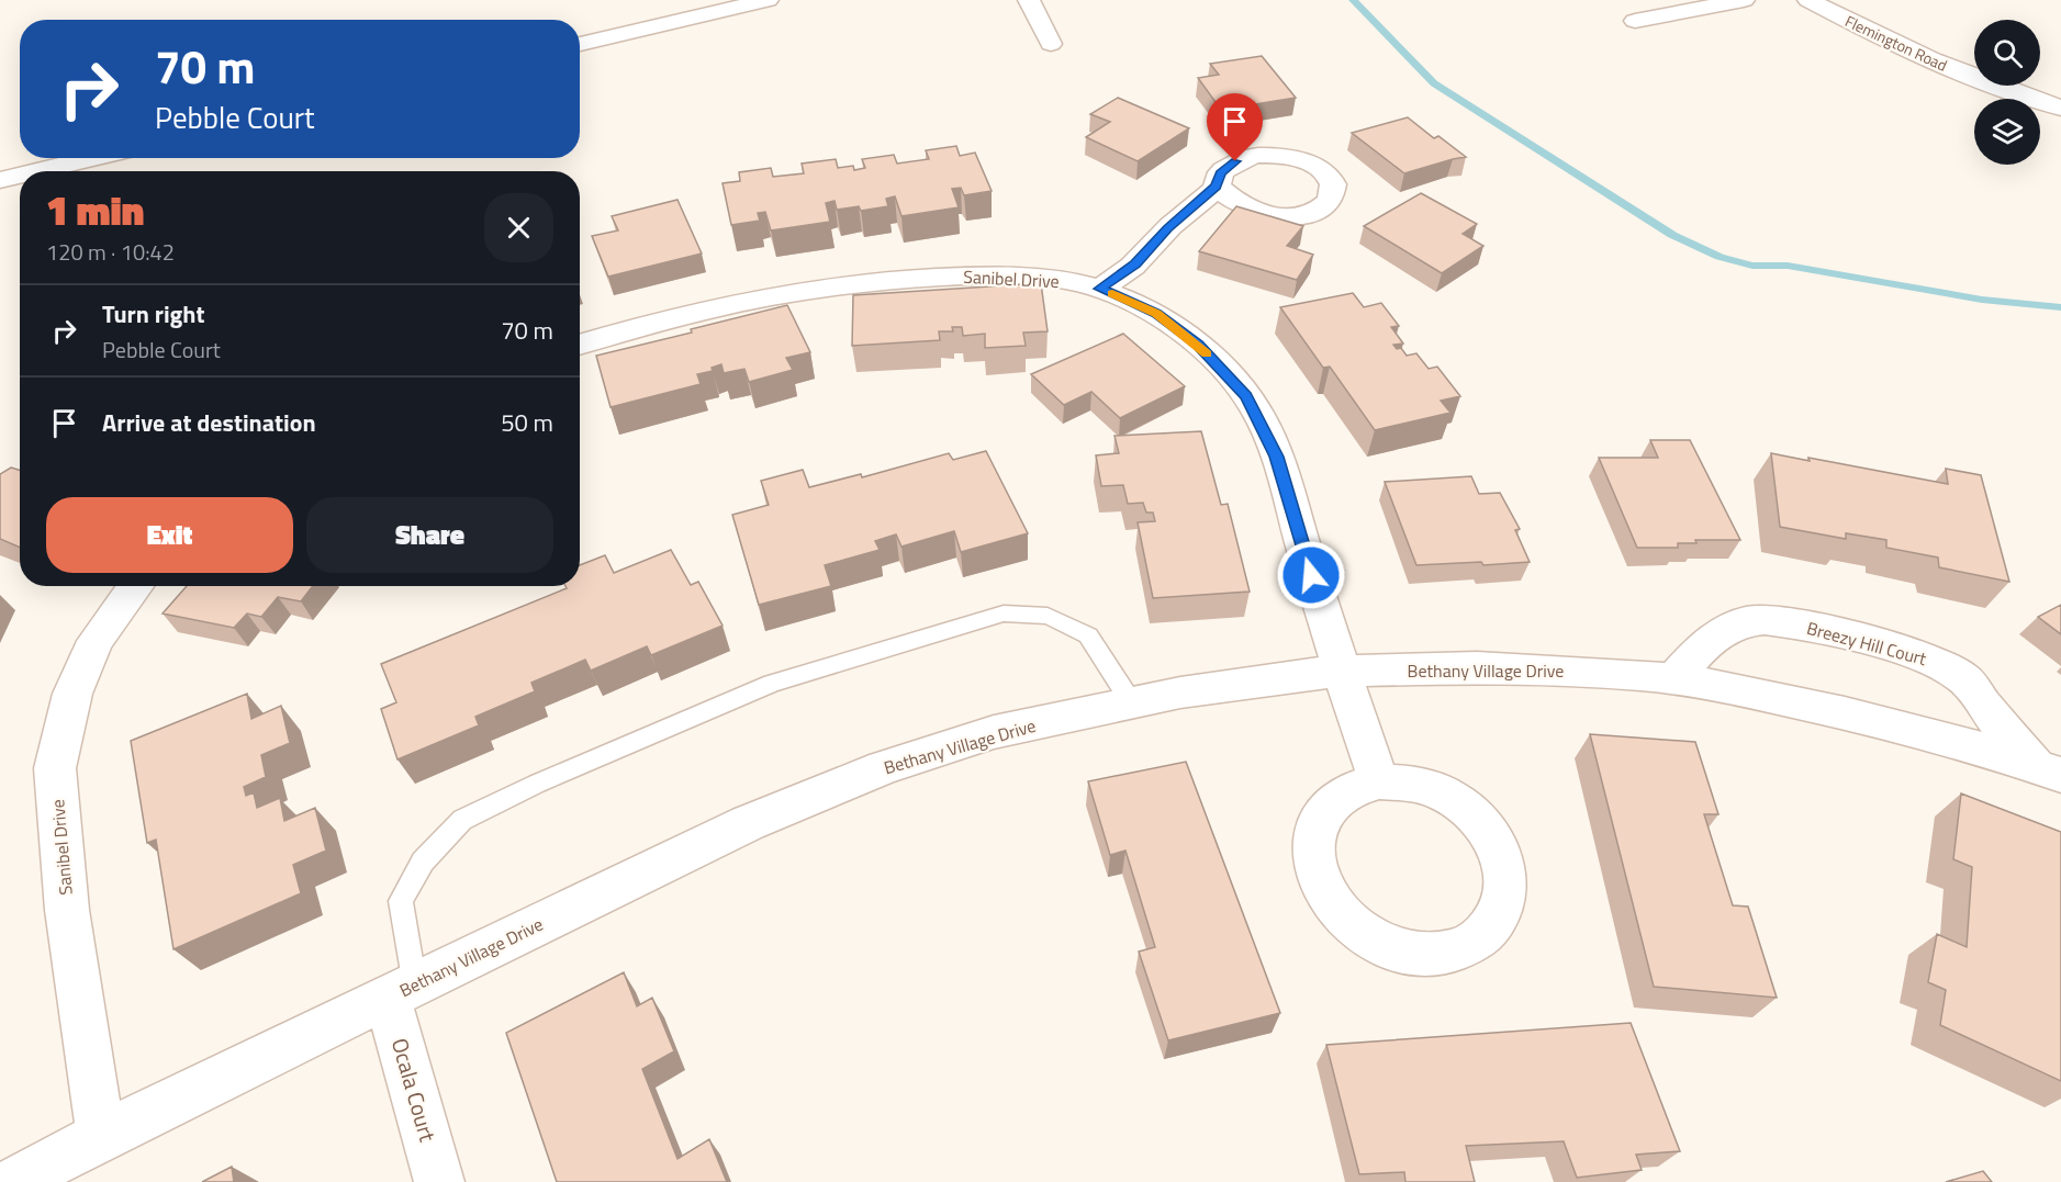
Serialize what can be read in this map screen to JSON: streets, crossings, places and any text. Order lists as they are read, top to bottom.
{
  "streets": {
    "street": [
      "Flemington Road",
      "Sanibel Drive",
      "Breezy Hill Court",
      "Bethany Village Drive",
      "Ocala Court"
    ]
  },
  "crossings": [
    ["Sanibel Drive", "Bethany Village Drive"],
    ["Breezy Hill Court", "Bethany Village Drive"],
    ["Bethany Village Drive", "Ocala Court"]
  ],
  "page": {
    "turn": ["70 m", "Pebble Court"],
    "heading": ["1 min", "120 m · 10:42"],
    "list": [
      {
        "name": "Turn right",
        "note": "Pebble Court",
        "value": "70 m"
      },
      {
        "name": "Arrive at destination",
        "value": "50 m"
      }
    ],
    "buttons": ["Exit", "Share"]
  }
}
